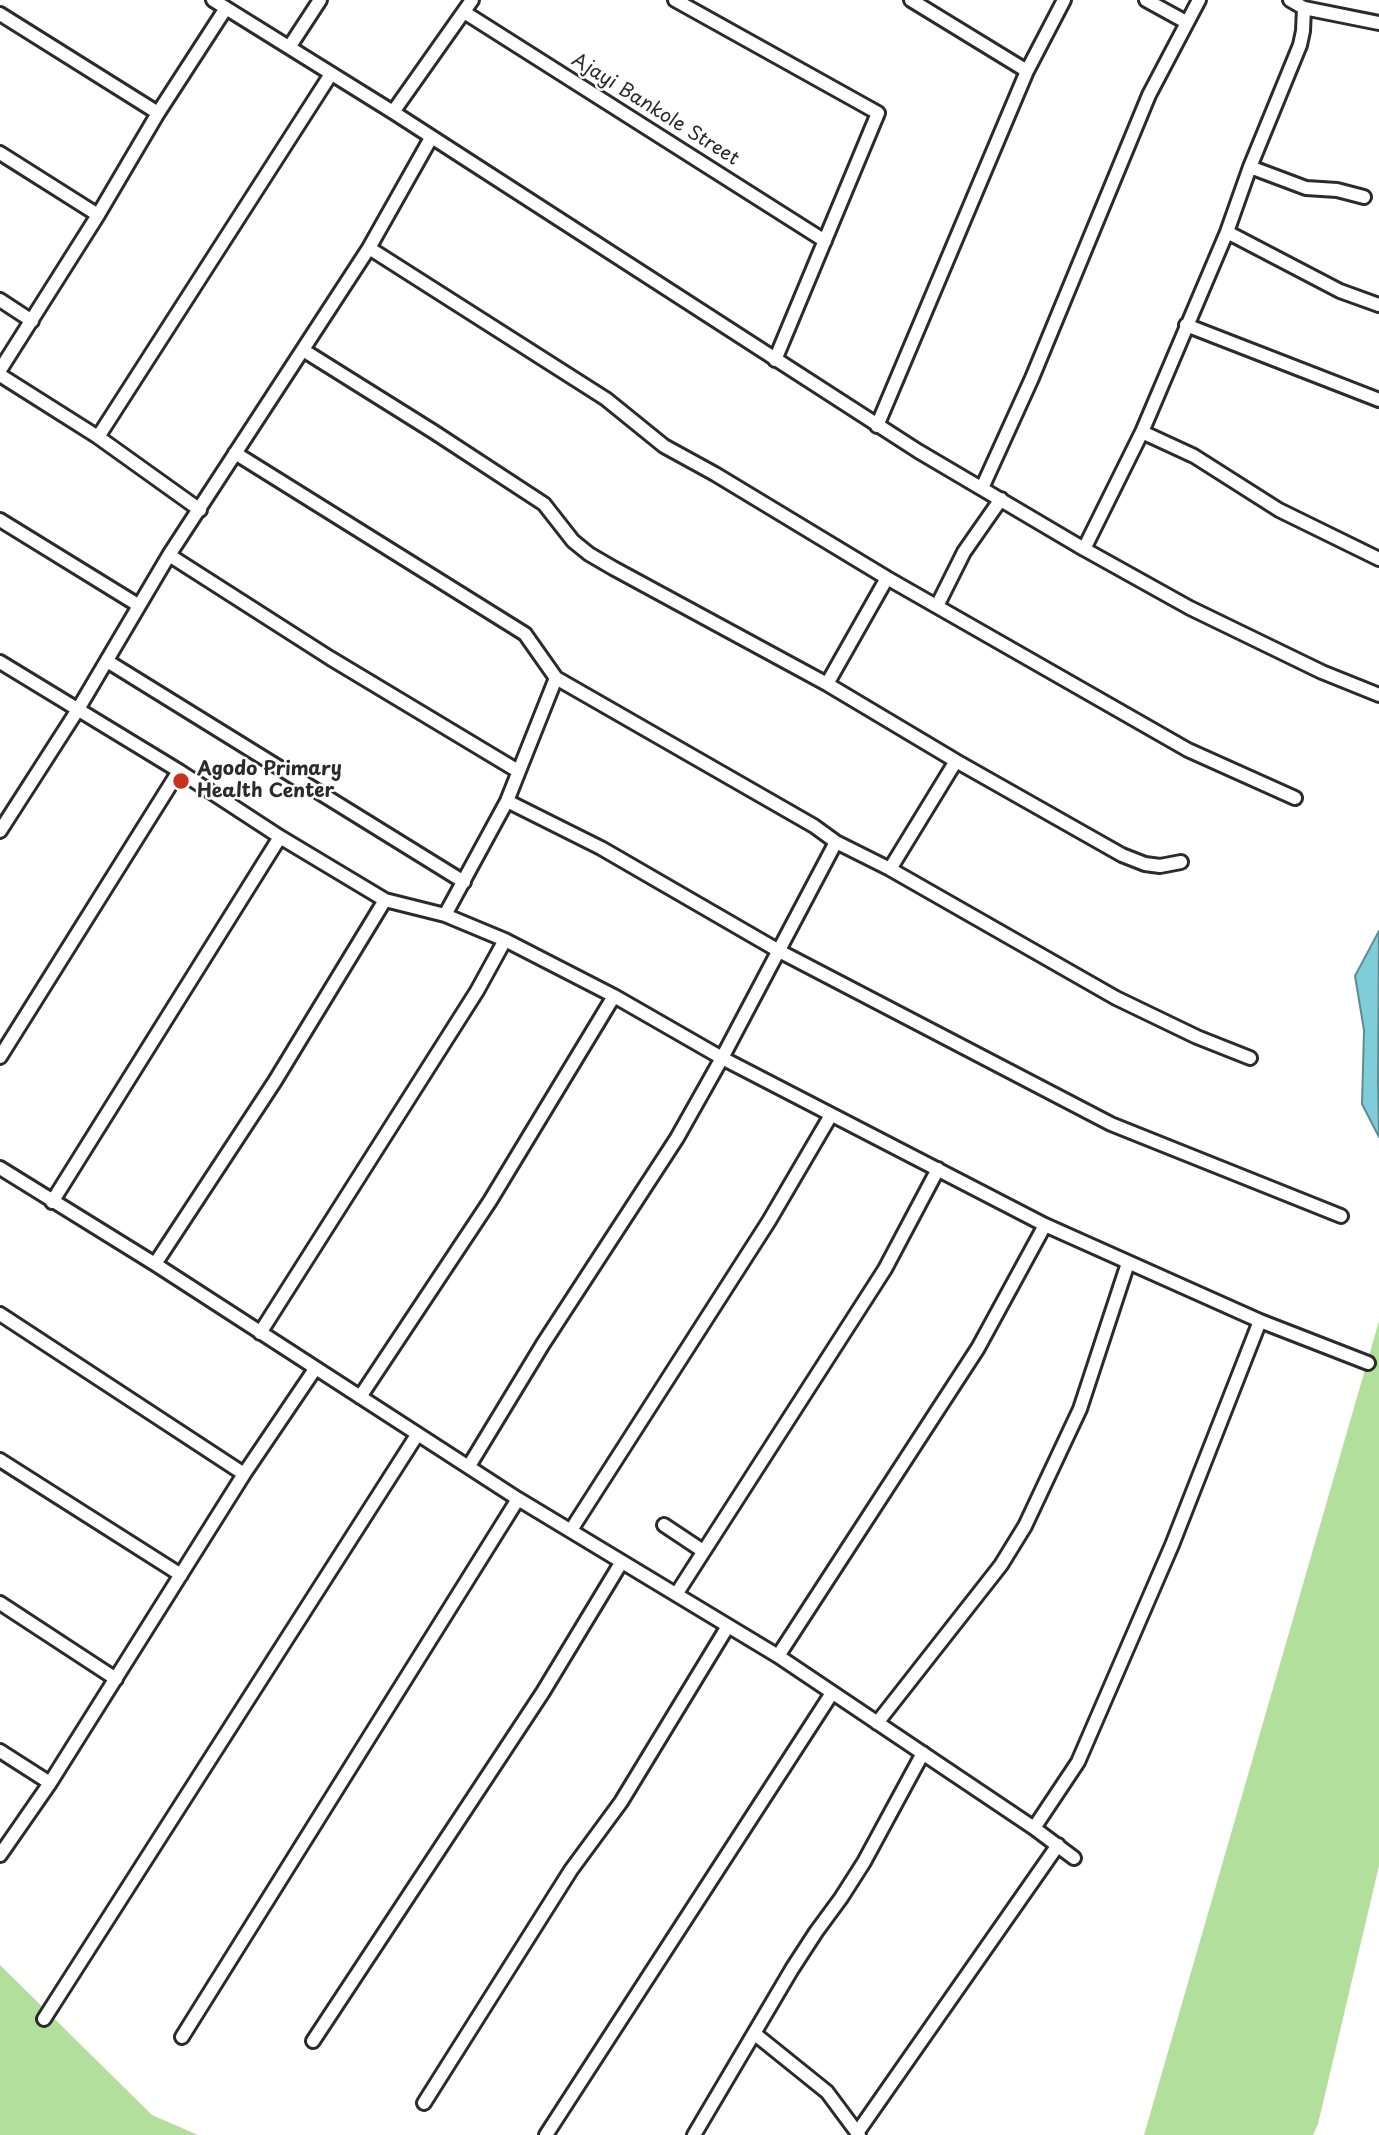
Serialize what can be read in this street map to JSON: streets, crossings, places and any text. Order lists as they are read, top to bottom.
{
  "streets": {
    "street": ["Ajayi Bankole Street"]
  },
  "places": ["Agodo Primary Health Center"]
}
